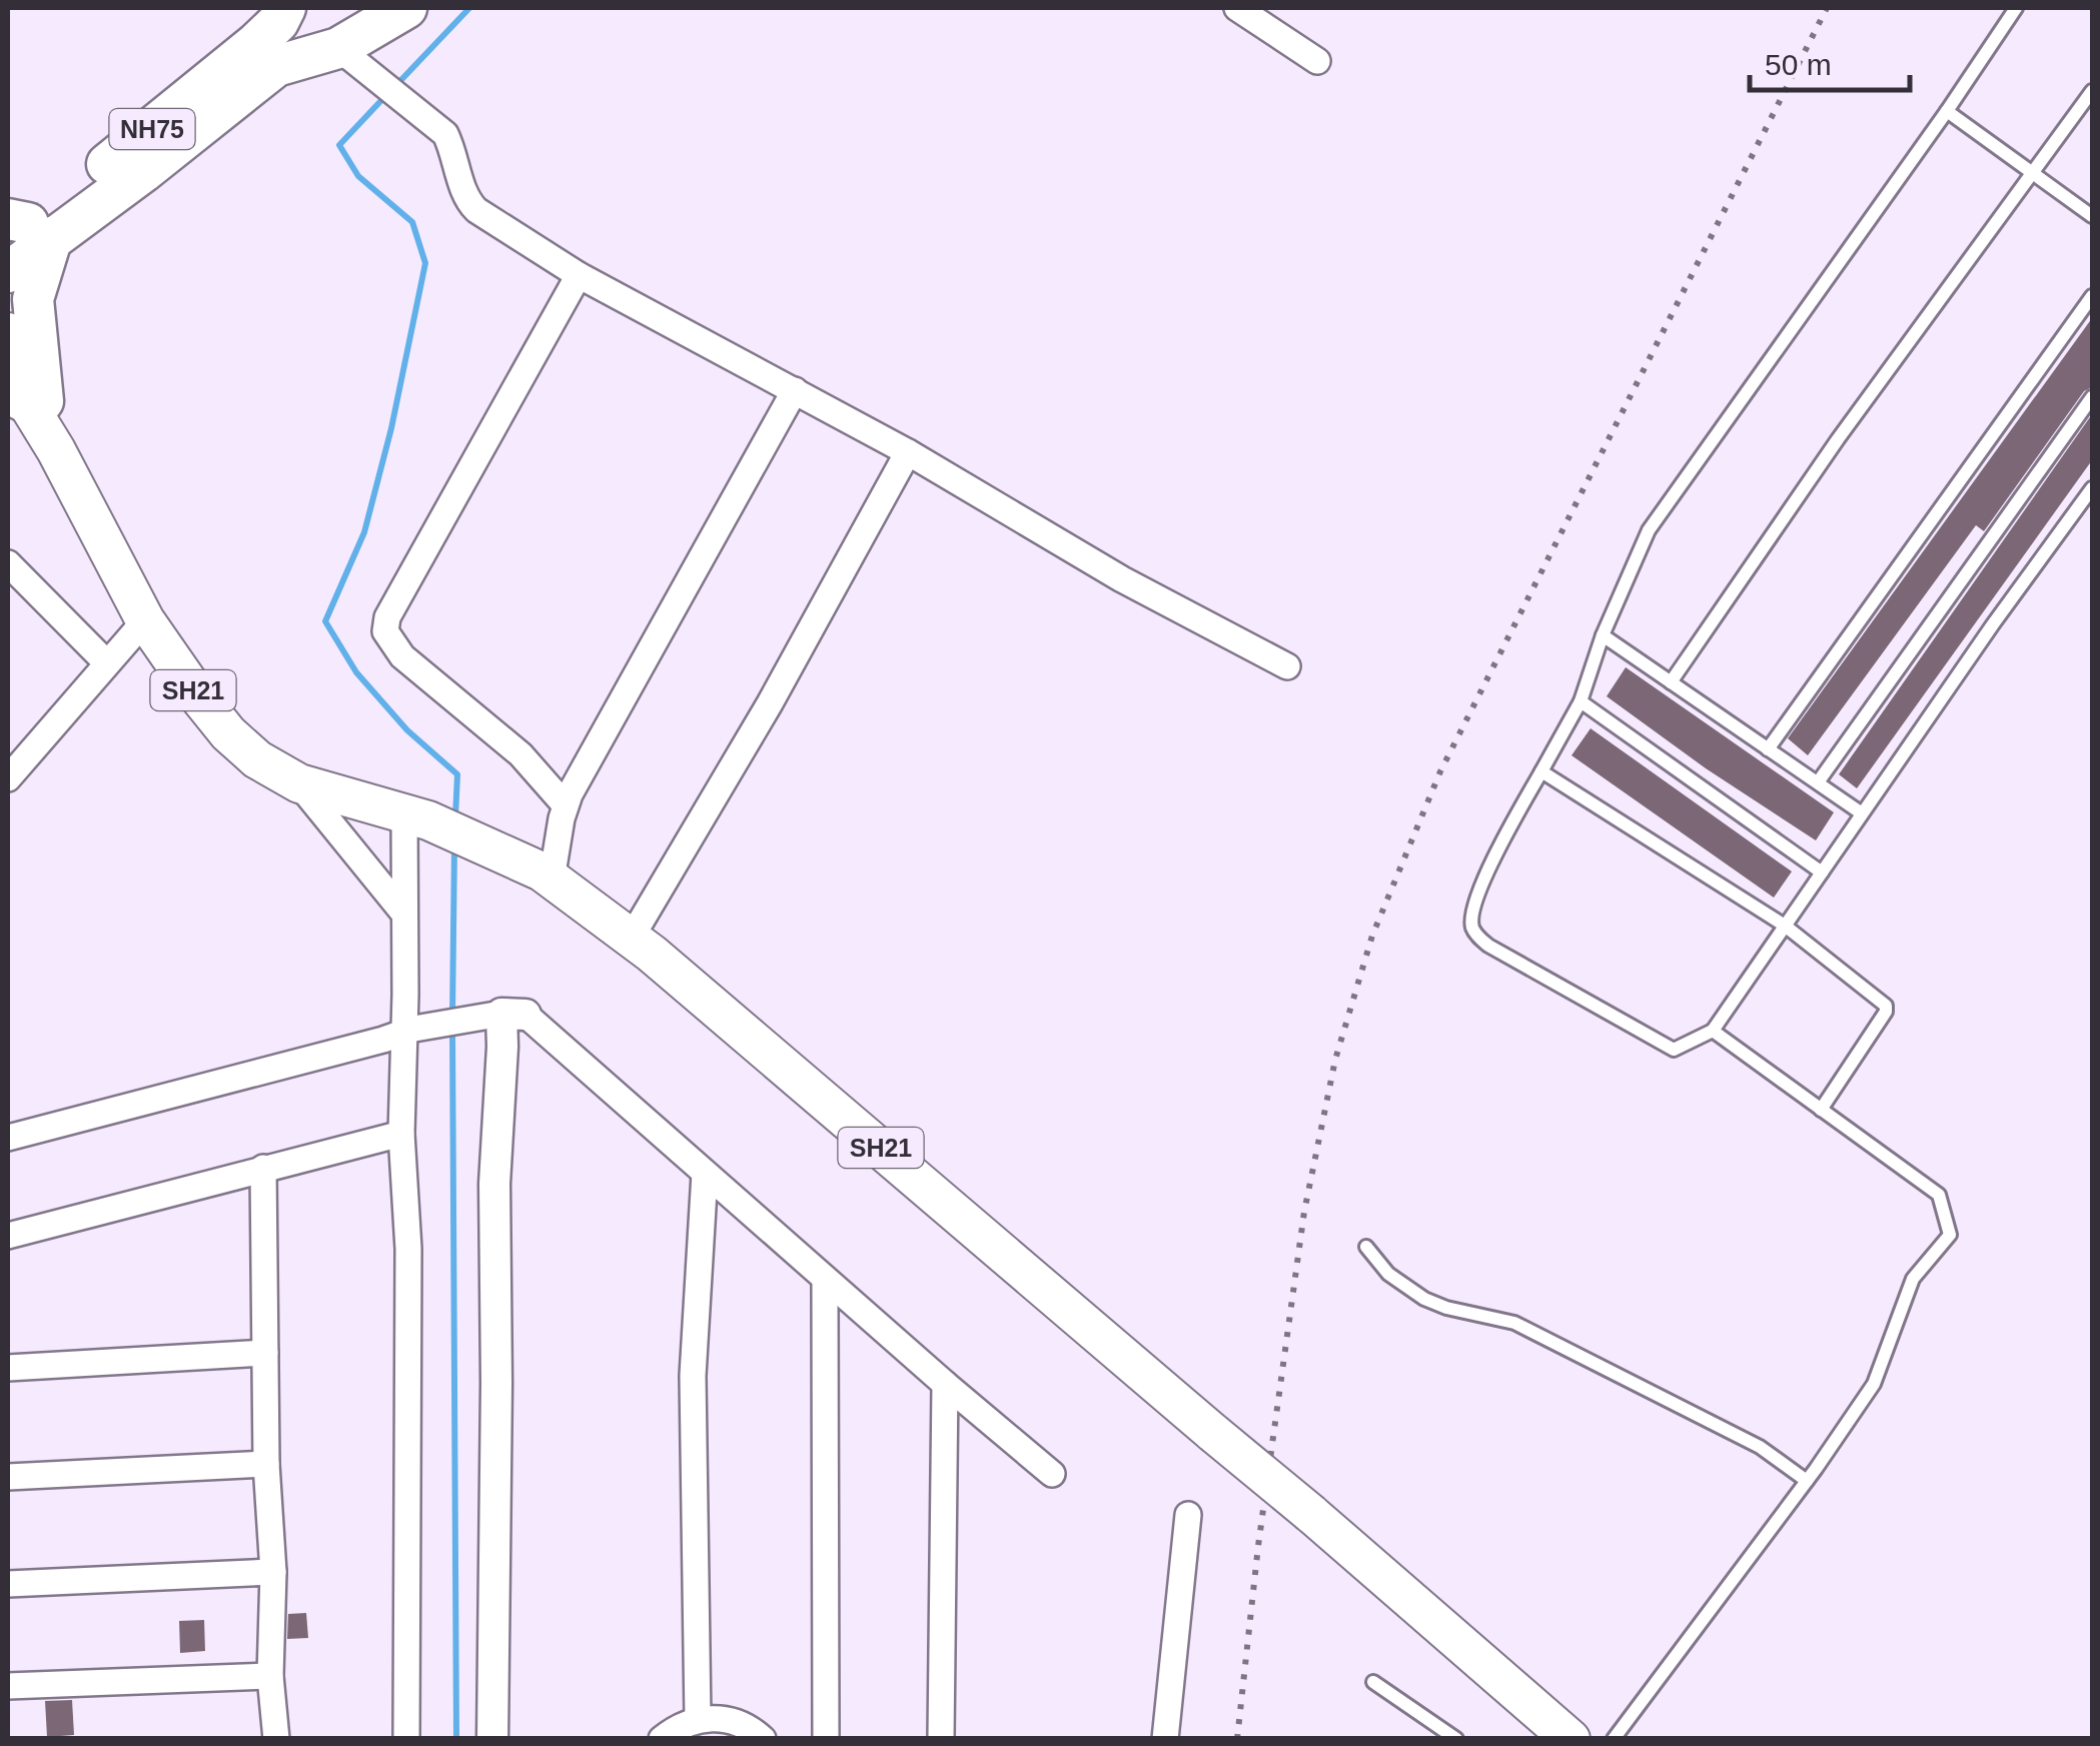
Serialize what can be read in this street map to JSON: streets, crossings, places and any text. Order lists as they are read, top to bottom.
{
  "streets": {
    "highway": ["NH75"],
    "main road": ["SH21"]
  },
  "scale_bar": "50 m"
}
